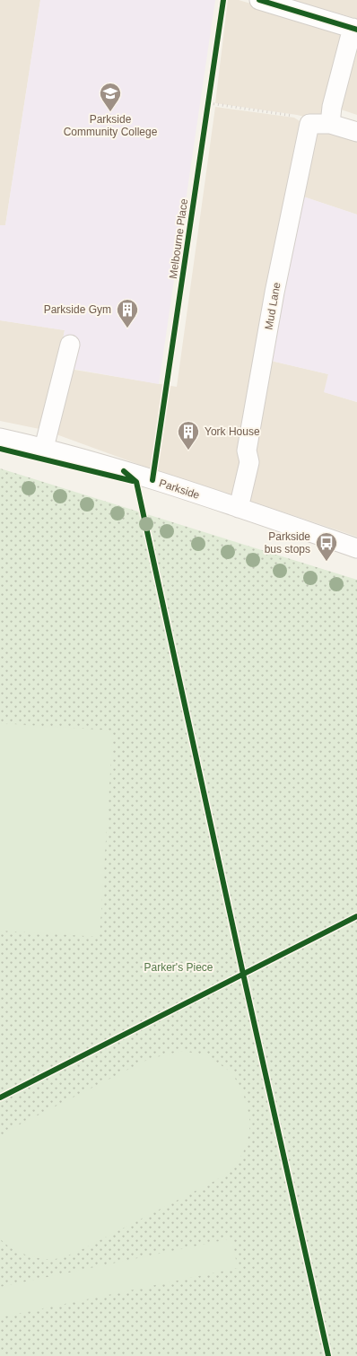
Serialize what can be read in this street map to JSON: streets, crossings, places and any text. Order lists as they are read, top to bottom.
{
  "streets": {
    "street": ["Mud Lane", "Parkside"],
    "cycle path": ["Melbourne Place"]
  },
  "crossings": [
    ["Melbourne Place", "Parkside"],
    ["Mud Lane", "Parkside"]
  ],
  "parks": ["Parker's Piece"],
  "places": {
    "school or university": ["Parkside Community College"],
    "building": ["Parkside Gym", "York House"],
    "bus stop": ["Parkside bus stops"]
  }
}
